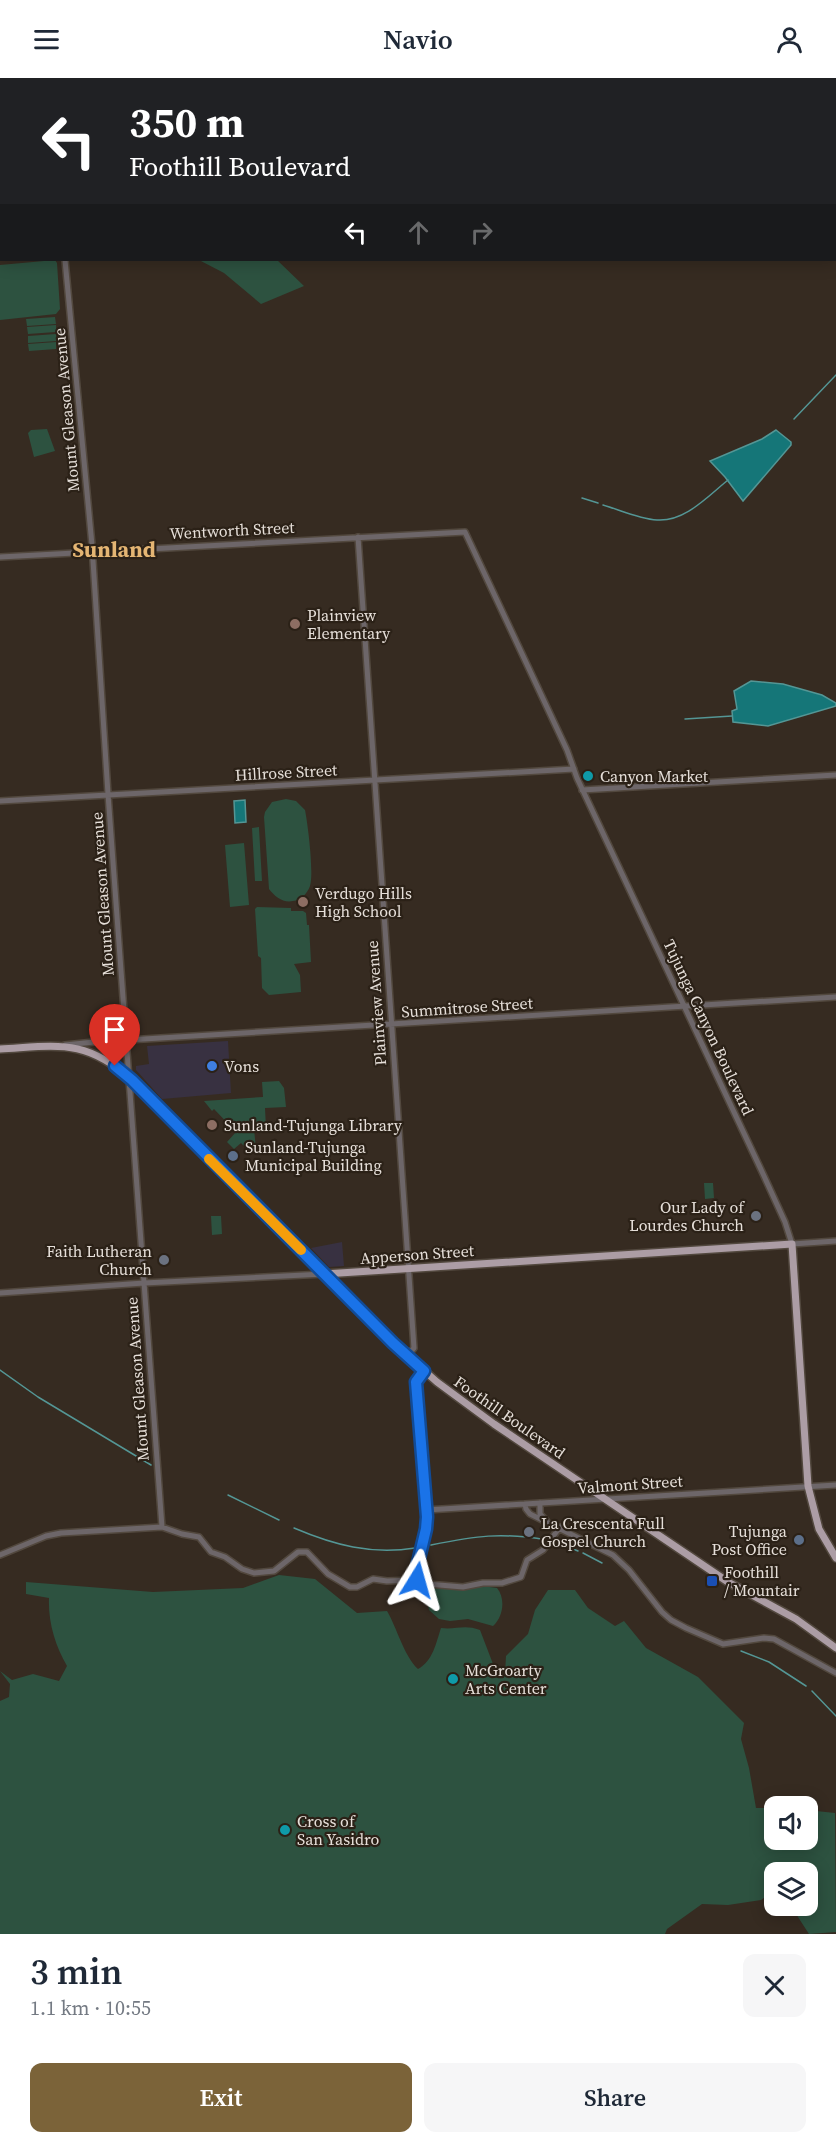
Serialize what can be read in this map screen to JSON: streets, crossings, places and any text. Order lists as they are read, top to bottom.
{
  "streets": {
    "main road": ["Tujunga Canyon Boulevard", "Apperson Street", "Foothill Boulevard"],
    "street": [
      "Mount Gleason Avenue",
      "Wentworth Street",
      "Hillrose Street",
      "Plainview Avenue",
      "Summitrose Street",
      "Valmont Street"
    ]
  },
  "crossings": [
    ["Mount Gleason Avenue", "Wentworth Street"],
    ["Mount Gleason Avenue", "Hillrose Street"],
    ["Mount Gleason Avenue", "Summitrose Street"],
    ["Mount Gleason Avenue", "Apperson Street"],
    ["Mount Gleason Avenue", "Foothill Boulevard"],
    ["Wentworth Street", "Plainview Avenue"],
    ["Wentworth Street", "Tujunga Canyon Boulevard"],
    ["Hillrose Street", "Plainview Avenue"],
    ["Hillrose Street", "Tujunga Canyon Boulevard"],
    ["Plainview Avenue", "Summitrose Street"],
    ["Plainview Avenue", "Apperson Street"],
    ["Plainview Avenue", "Foothill Boulevard"],
    ["Summitrose Street", "Tujunga Canyon Boulevard"],
    ["Summitrose Street", "Foothill Boulevard"],
    ["Tujunga Canyon Boulevard", "Apperson Street"],
    ["Tujunga Canyon Boulevard", "Valmont Street"],
    ["Apperson Street", "Foothill Boulevard"],
    ["Foothill Boulevard", "Valmont Street"]
  ],
  "districts": ["Sunland"],
  "places": {
    "other": [
      "Plainview Elementary",
      "Canyon Market",
      "Verdugo Hills High School",
      "Vons",
      "Sunland-Tujunga Library",
      "Sunland-Tujunga Municipal Building",
      "Our Lady of Lourdes Church",
      "Faith Lutheran Church",
      "La Crescenta Full Gospel Church",
      "Tujunga Post Office",
      "McGroarty Arts Center",
      "Cross of San Yasidro"
    ],
    "transit": ["Foothill / Mountair"]
  },
  "page": {
    "header": "Navio",
    "turn": ["350 m", "Foothill Boulevard"],
    "heading": ["3 min", "1.1 km · 10:55"],
    "buttons": ["Exit", "Share"]
  }
}
